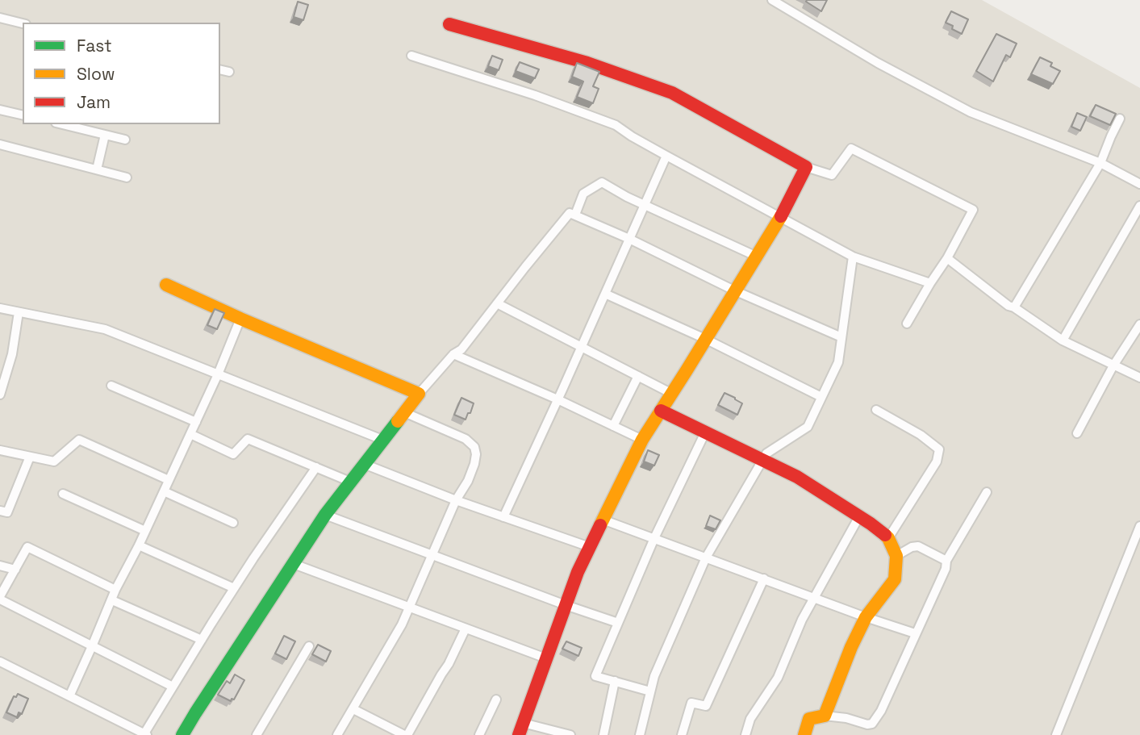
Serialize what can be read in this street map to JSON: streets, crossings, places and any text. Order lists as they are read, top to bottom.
{
  "legend": ["Fast", "Slow", "Jam"]
}
